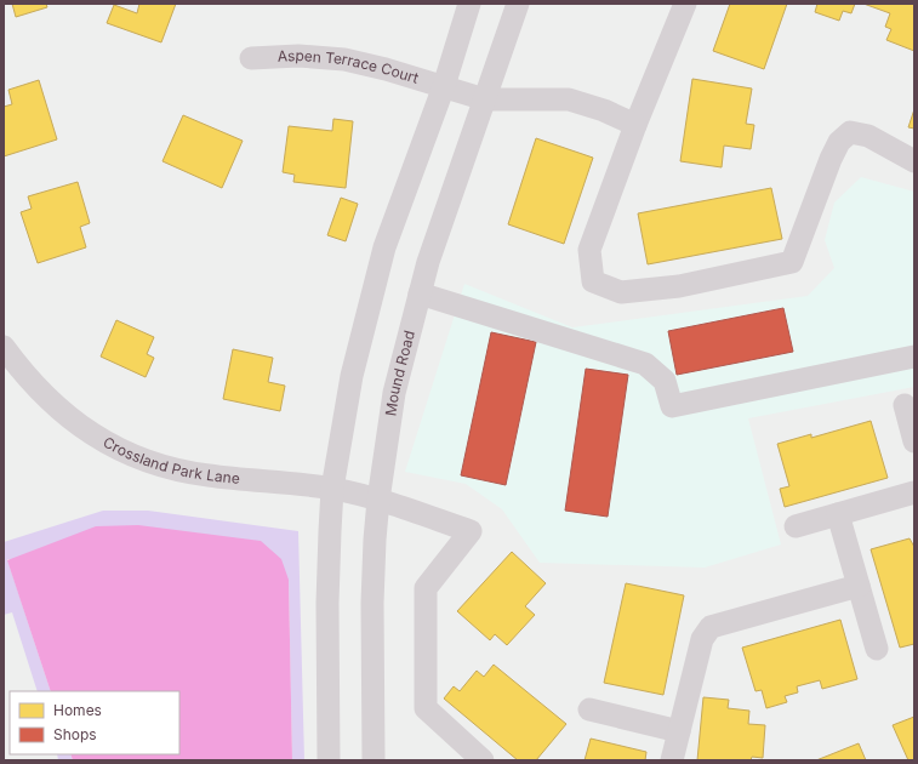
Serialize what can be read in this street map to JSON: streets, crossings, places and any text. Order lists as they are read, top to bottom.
{
  "streets": {
    "street": ["Aspen Terrace Court", "Mound Road", "Crossland Park Lane"]
  },
  "crossings": [
    ["Aspen Terrace Court", "Mound Road"],
    ["Mound Road", "Crossland Park Lane"]
  ],
  "legend": ["Homes", "Shops"]
}
